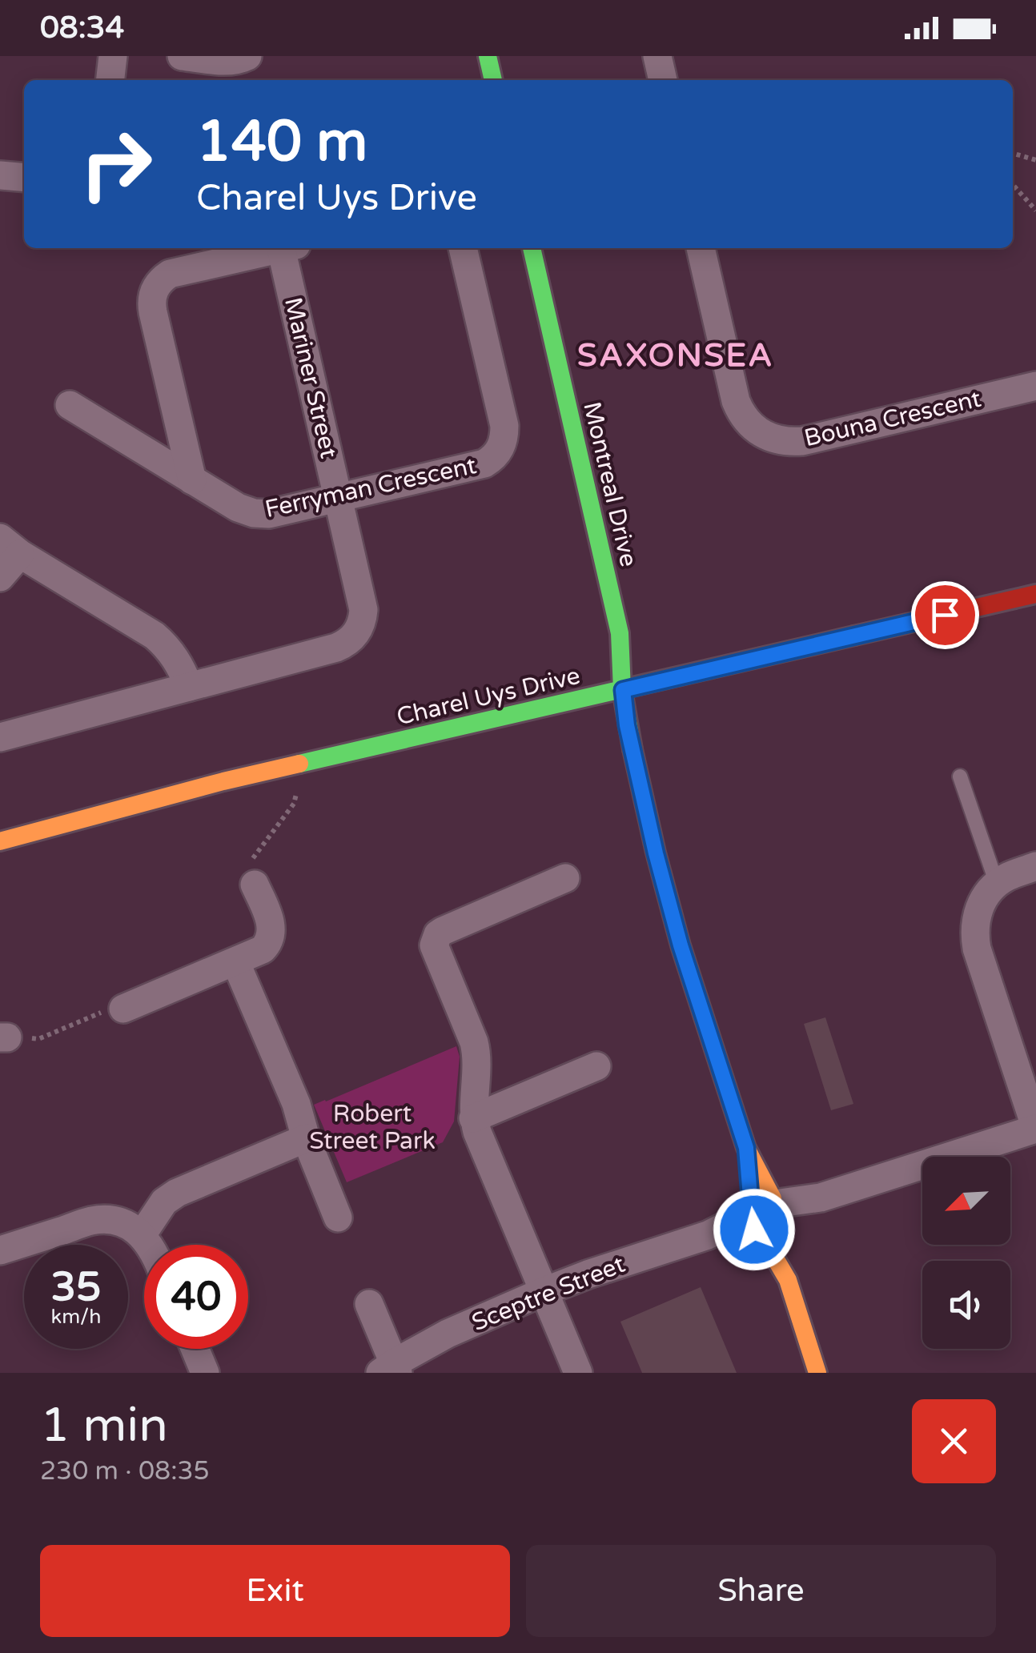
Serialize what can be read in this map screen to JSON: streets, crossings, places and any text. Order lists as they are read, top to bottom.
{
  "streets": {
    "street": [
      "Mariner Street",
      "Bouna Crescent",
      "Montreal Drive",
      "Ferryman Crescent",
      "Charel Uys Drive",
      "Sceptre Street"
    ]
  },
  "crossings": [
    ["Mariner Street", "Ferryman Crescent"],
    ["Montreal Drive", "Charel Uys Drive"],
    ["Montreal Drive", "Sceptre Street"]
  ],
  "districts": ["SAXONSEA"],
  "parks": ["Robert Street Park"],
  "north": "bottom left",
  "page": {
    "status": "08:34",
    "turn": ["140 m", "Charel Uys Drive"],
    "speed": "35 km/h",
    "limit": "40",
    "heading": ["1 min", "230 m · 08:35"],
    "buttons": ["Exit", "Share"]
  }
}
